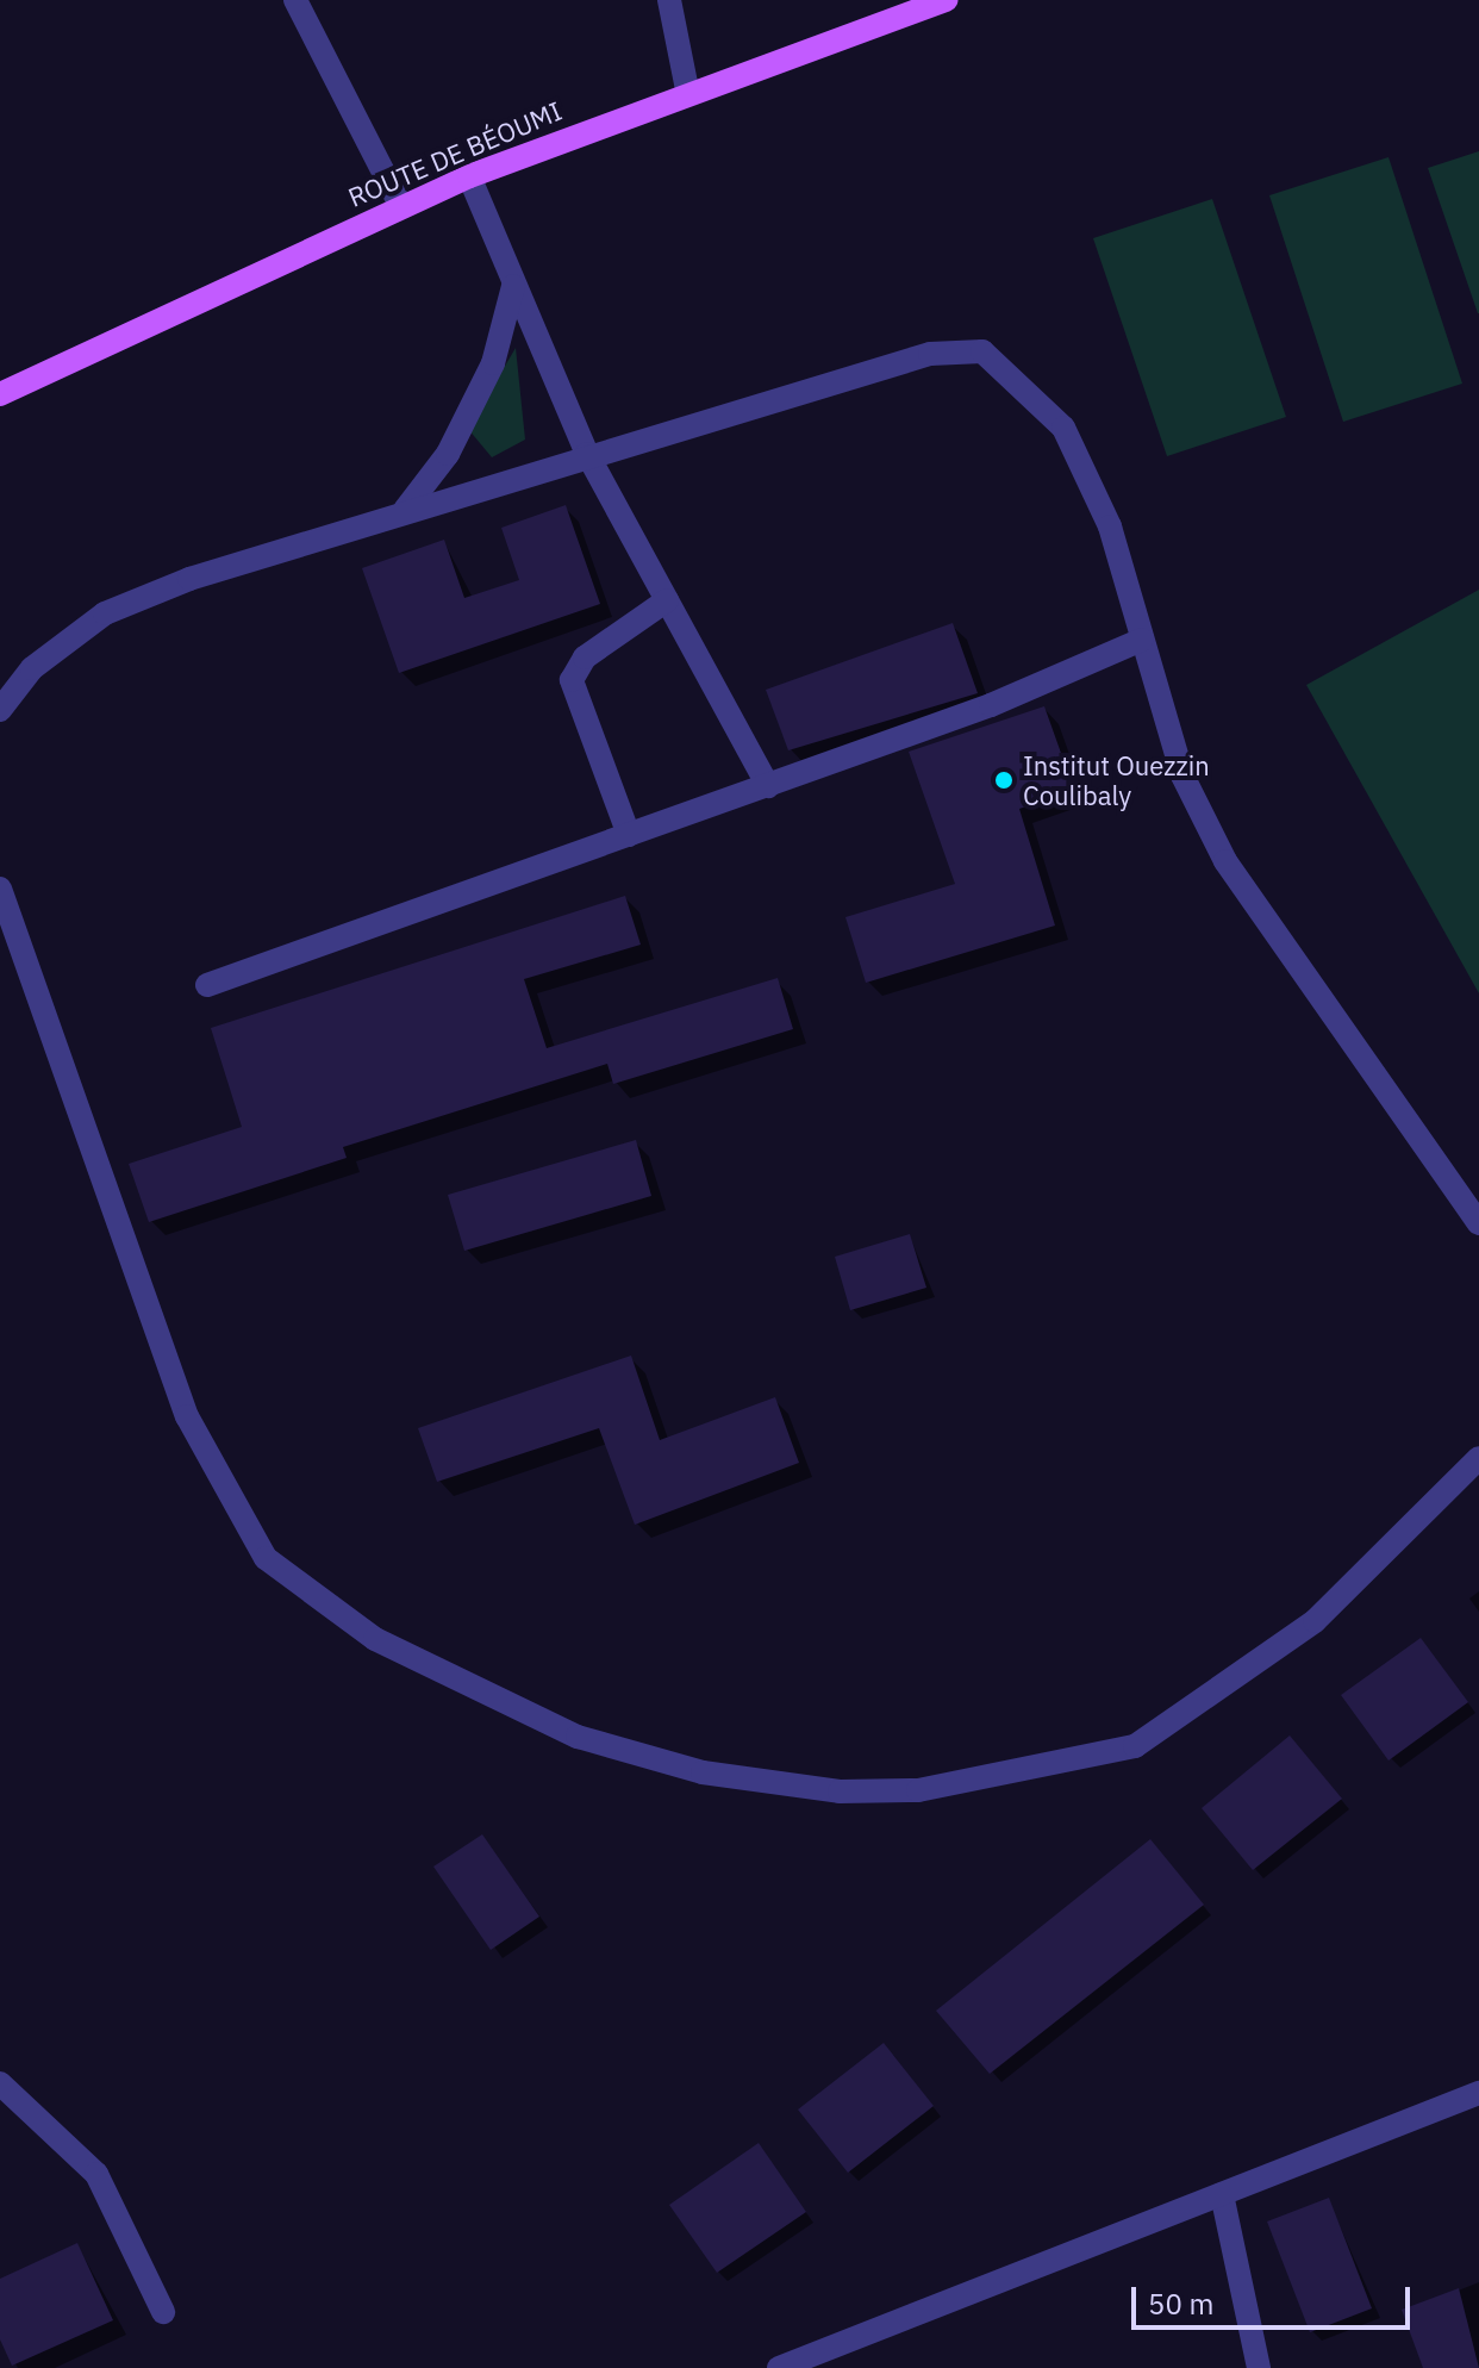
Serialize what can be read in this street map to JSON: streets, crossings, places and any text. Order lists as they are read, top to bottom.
{
  "streets": {
    "main road": ["ROUTE DE BÉOUMI"]
  },
  "places": ["Institut Ouezzin Coulibaly"],
  "scale_bar": "50 m"
}
